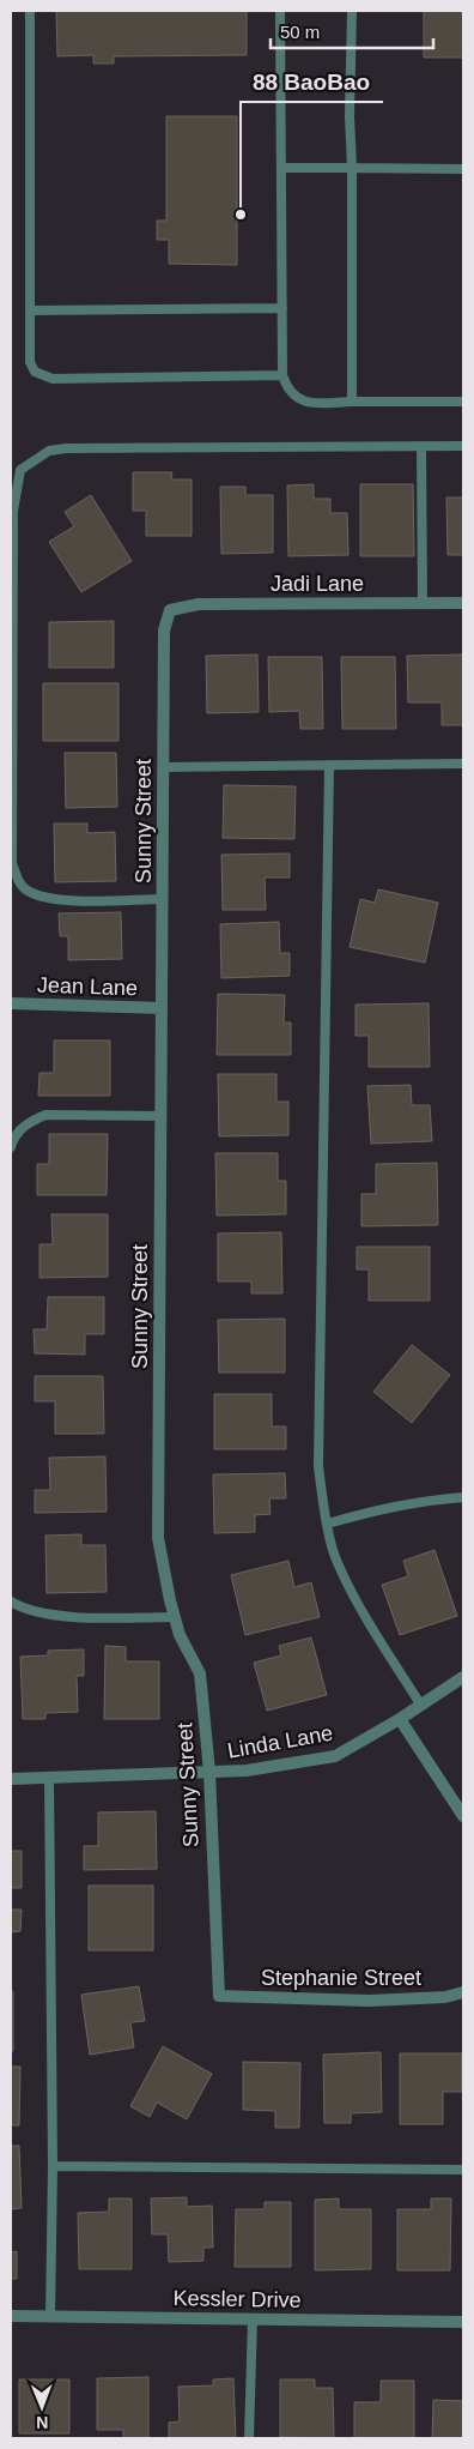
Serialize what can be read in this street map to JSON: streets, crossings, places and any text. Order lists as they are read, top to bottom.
{
  "streets": {
    "street": [
      "Jadi Lane",
      "Sunny Street",
      "Jean Lane",
      "Linda Lane",
      "Stephanie Street",
      "Kessler Drive"
    ]
  },
  "crossings": [
    ["Jadi Lane", "Sunny Street"],
    ["Sunny Street", "Jean Lane"],
    ["Sunny Street", "Linda Lane"],
    ["Sunny Street", "Stephanie Street"]
  ],
  "places": ["88 BaoBao"],
  "scale_bar": "50 m",
  "north": "bottom"
}
